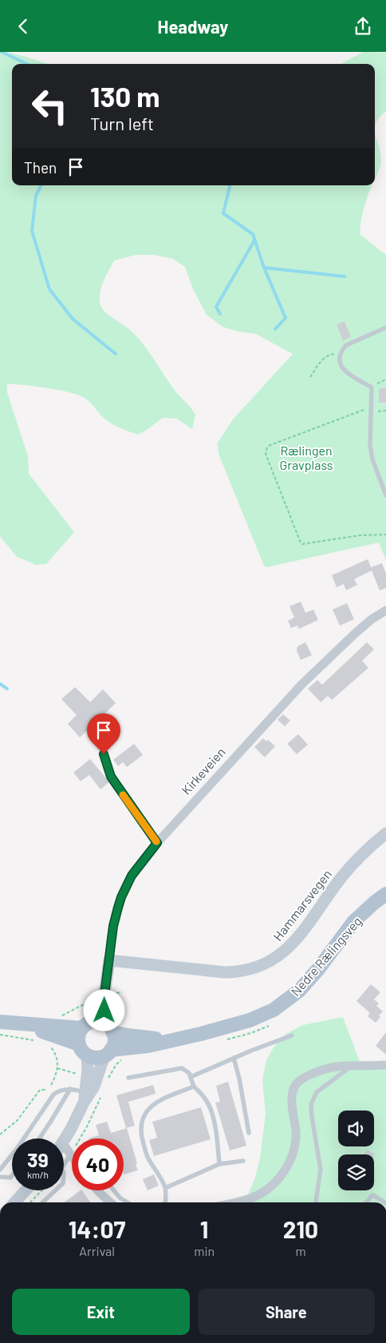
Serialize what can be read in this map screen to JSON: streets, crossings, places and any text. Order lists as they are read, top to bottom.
{
  "streets": {
    "main road": ["Nedre Rælingsveg"],
    "street": ["Kirkeveien", "Hammarsvegen"]
  },
  "crossings": [
    ["Kirkeveien", "Hammarsvegen"],
    ["Kirkeveien", "Nedre Rælingsveg"]
  ],
  "parks": ["Rælingen Gravplass"],
  "page": {
    "header": "Headway",
    "turn": ["130 m", "Turn left"],
    "then": "Then",
    "speed": "39 km/h",
    "limit": "40",
    "eta": [
      "14:07",
      "Arrival",
      "1",
      "min",
      "210",
      "m"
    ],
    "buttons": ["Exit", "Share"]
  }
}
